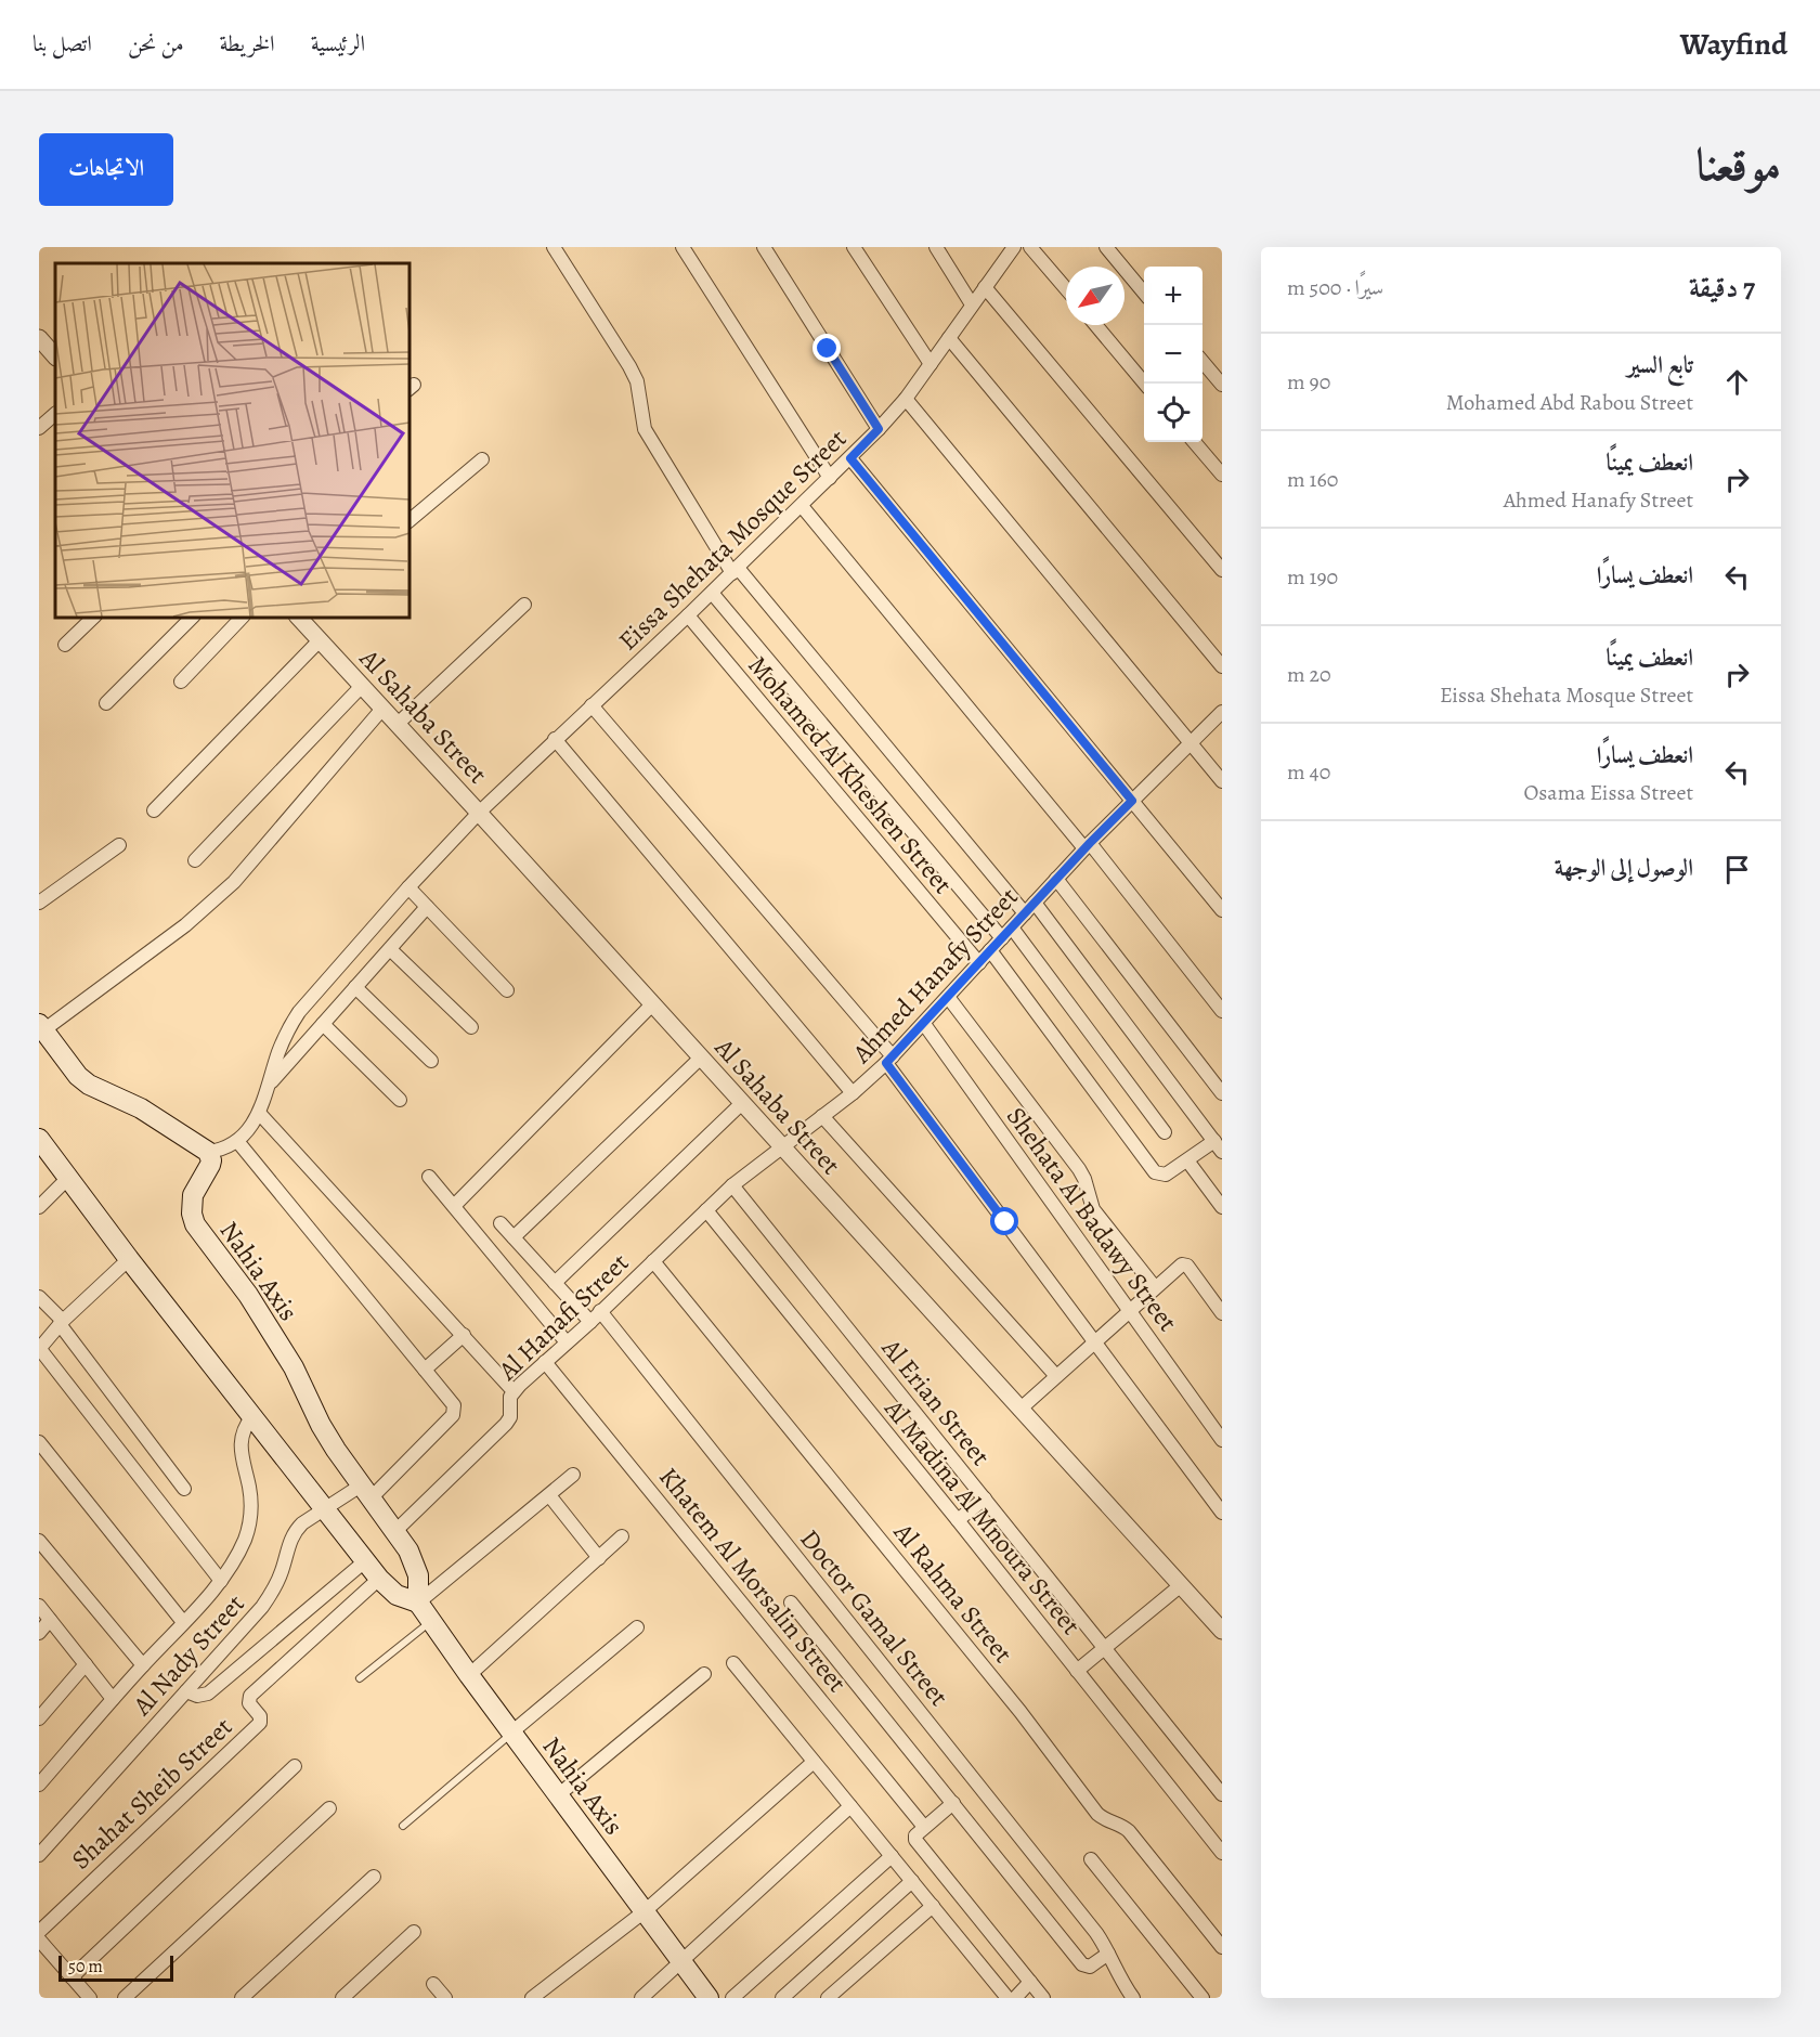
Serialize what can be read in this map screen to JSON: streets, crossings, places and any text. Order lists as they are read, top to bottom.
{
  "streets": {
    "main road": ["Nahia Axis"],
    "street": [
      "Eissa Shehata Mosque Street",
      "Al Sahaba Street",
      "Mohamed Al Kheshen Street",
      "Ahmed Hanafy Street",
      "Shehata Al Badawy Street",
      "Al Hanafi Street",
      "Al Erian Street",
      "Al Madina Al Mnoura Street",
      "Khatem Al Morsalin Street",
      "Al Rahma Street",
      "Doctor Gamal Street",
      "Al Nady Street",
      "Shahat Sheib Street"
    ]
  },
  "crossings": [
    ["Eissa Shehata Mosque Street", "Al Sahaba Street"],
    ["Eissa Shehata Mosque Street", "Mohamed Al Kheshen Street"],
    ["Al Sahaba Street", "Ahmed Hanafy Street"],
    ["Al Sahaba Street", "Al Hanafi Street"],
    ["Mohamed Al Kheshen Street", "Ahmed Hanafy Street"],
    ["Ahmed Hanafy Street", "Shehata Al Badawy Street"],
    ["Ahmed Hanafy Street", "Al Hanafi Street"],
    ["Nahia Axis", "Al Hanafi Street"],
    ["Nahia Axis", "Al Nady Street"],
    ["Nahia Axis", "Shahat Sheib Street"],
    ["Al Hanafi Street", "Al Erian Street"],
    ["Al Hanafi Street", "Al Madina Al Mnoura Street"],
    ["Al Hanafi Street", "Khatem Al Morsalin Street"],
    ["Al Hanafi Street", "Al Rahma Street"],
    ["Al Hanafi Street", "Doctor Gamal Street"]
  ],
  "scale_bar": "50 m",
  "north": "bottom left",
  "page": {
    "header": "Wayfind",
    "nav": [
      "الرئيسية",
      "الخريطة",
      "من نحن",
      "اتصل بنا"
    ],
    "title": "موقعنا",
    "buttons": "الاتجاهات",
    "heading": ["7 دقيقة", "سيرًا · 500 m"],
    "map_buttons": ["+", "−"],
    "list": [
      ["تابع السير", "Mohamed Abd Rabou Street", "90 m"],
      ["انعطف يمينًا", "Ahmed Hanafy Street", "160 m"],
      ["انعطف يسارًا", "190 m"],
      ["انعطف يمينًا", "Eissa Shehata Mosque Street", "20 m"],
      ["انعطف يسارًا", "Osama Eissa Street", "40 m"],
      "الوصول إلى الوجهة"
    ],
    "scale": "50 m"
  }
}
